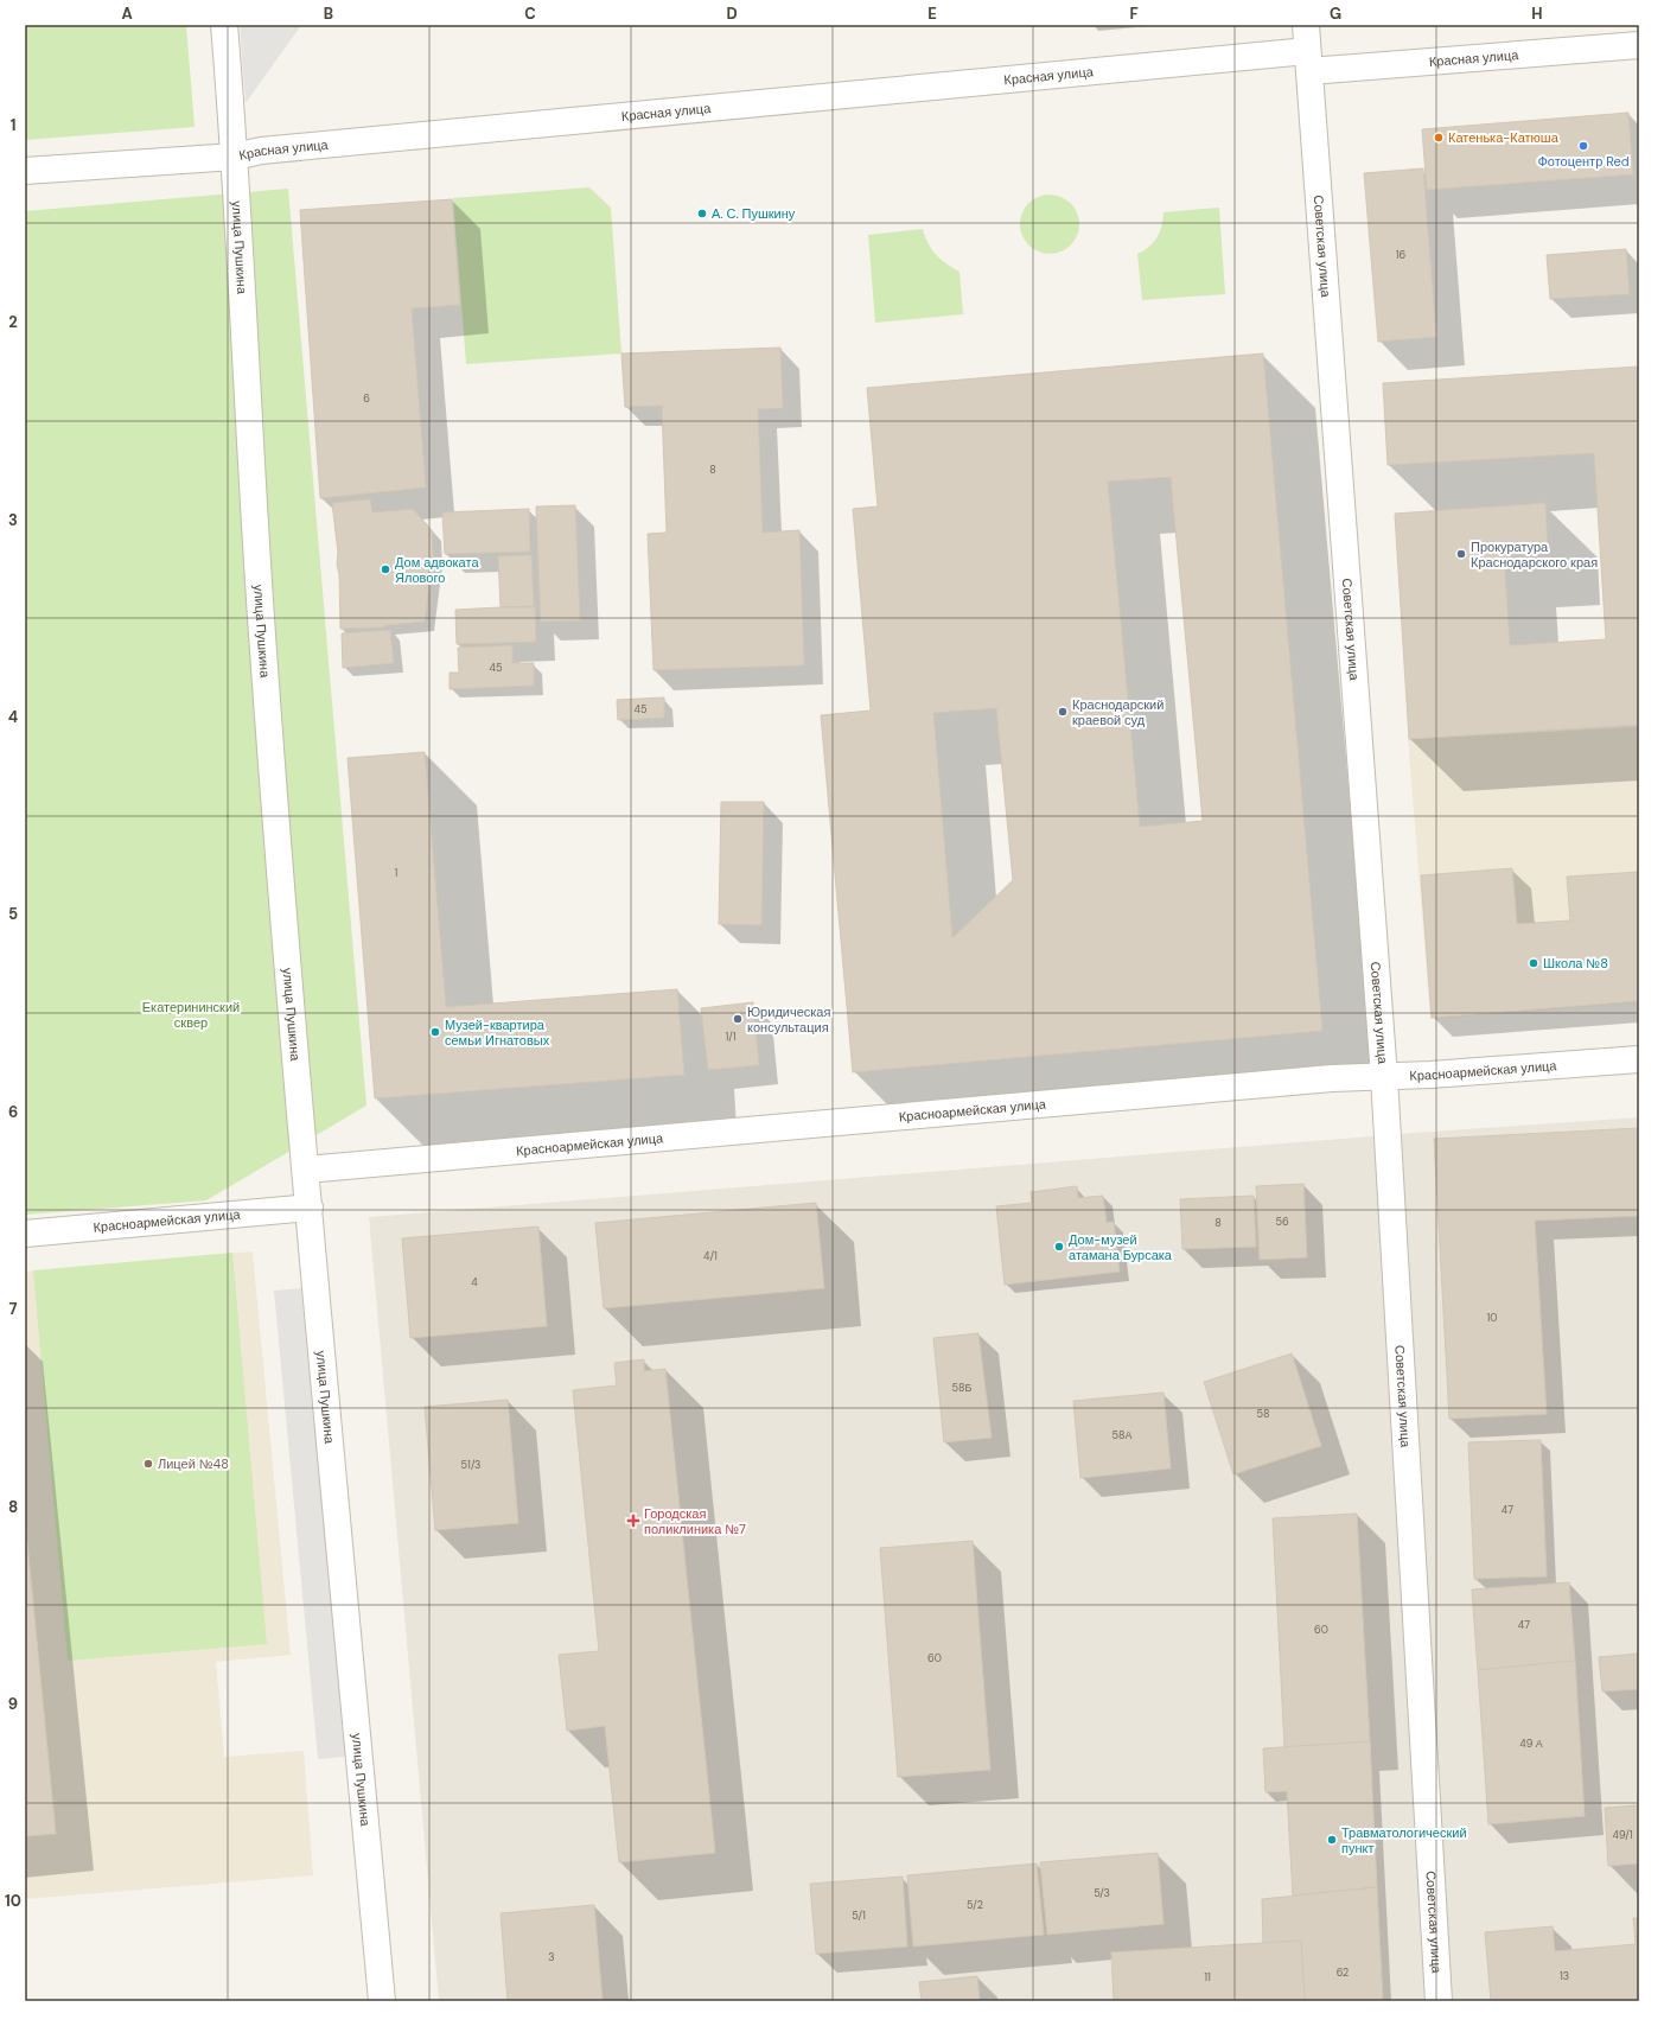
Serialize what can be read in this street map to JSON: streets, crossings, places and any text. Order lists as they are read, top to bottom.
{
  "streets": {
    "street": [
      "Красная улица",
      "Советская улица",
      "улица Пушкина",
      "Красноармейская улица"
    ]
  },
  "crossings": [
    ["Красная улица", "Советская улица"],
    ["Красная улица", "улица Пушкина"],
    ["Советская улица", "Красноармейская улица"],
    ["улица Пушкина", "Красноармейская улица"]
  ],
  "parks": ["Екатерининский сквер"],
  "places": {
    "other": [
      "Катенька-Катюша",
      "Фотоцентр Red",
      "А. С. Пушкину",
      "Прокуратура Краснодарского края",
      "Дом адвоката Ялового",
      "Краснодарский краевой суд",
      "Школа №8",
      "Юридическая консультация",
      "Музей-квартира семьи Игнатовых",
      "Дом-музей атамана Бурсака",
      "Лицей №48",
      "Травматологический пункт"
    ],
    "health": ["Городская поликлиника №7"]
  },
  "house_numbers": [
    "16",
    "6",
    "8",
    "45",
    "45",
    "1",
    "1/1",
    "56",
    "8",
    "4/1",
    "4",
    "10",
    "58Б",
    "58",
    "58А",
    "51/3",
    "47",
    "47",
    "60",
    "60",
    "49 А",
    "49/1",
    "5/3",
    "5/2",
    "5/1",
    "3",
    "62",
    "13",
    "11"
  ],
  "grid": {
    "columns": [
      "A",
      "B",
      "C",
      "D",
      "E",
      "F",
      "G",
      "H"
    ],
    "rows": [
      "1",
      "2",
      "3",
      "4",
      "5",
      "6",
      "7",
      "8",
      "9",
      "10"
    ]
  }
}
